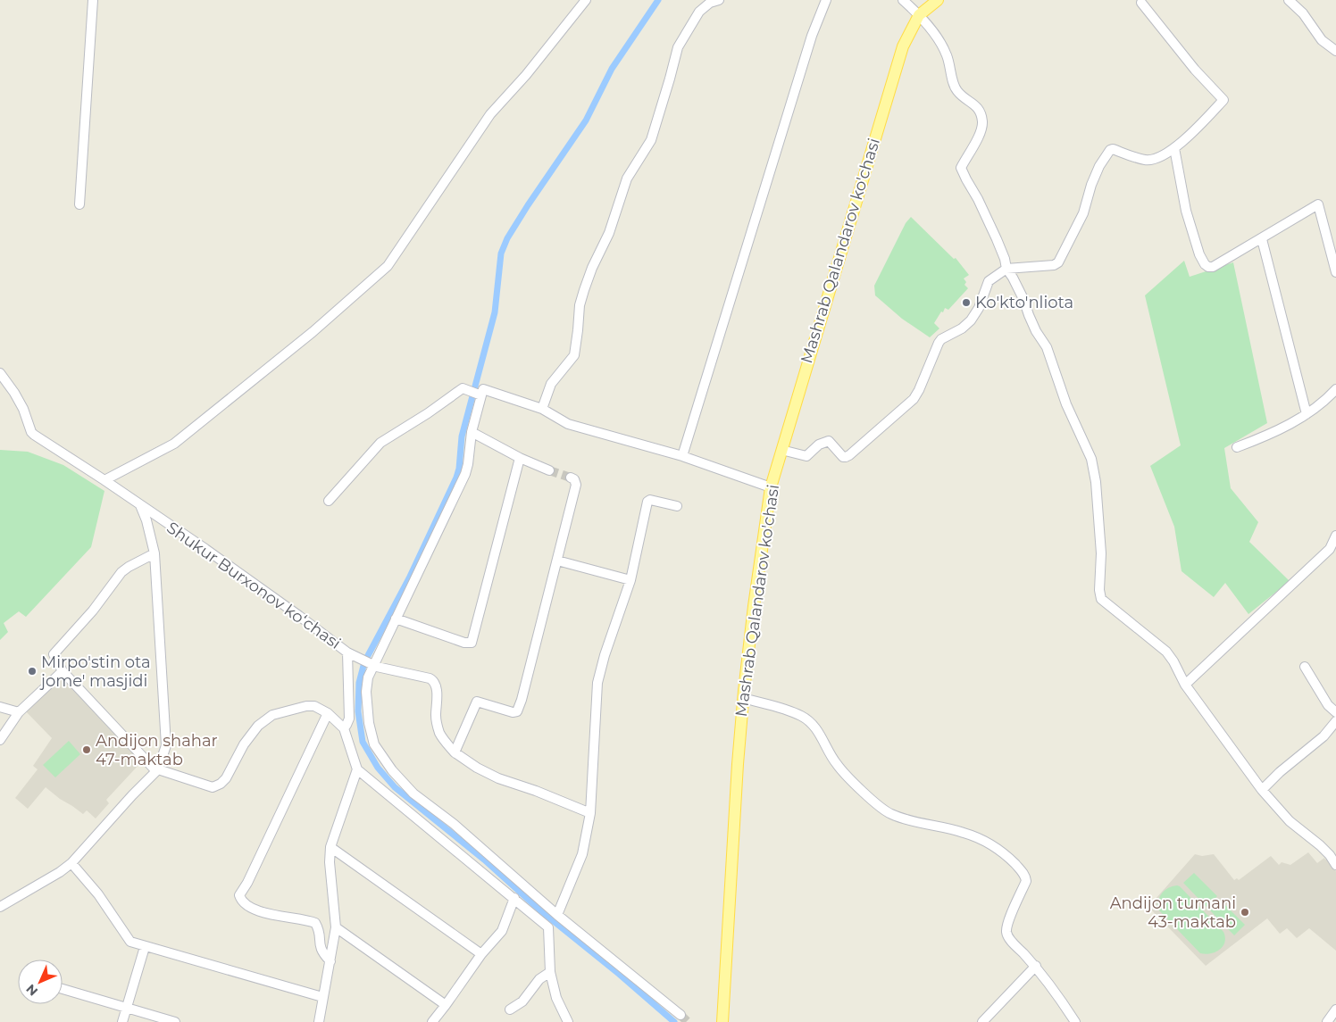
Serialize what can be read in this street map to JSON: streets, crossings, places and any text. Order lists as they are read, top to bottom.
{
  "streets": {
    "main road": ["Mashrab Qalandarov ko'chasi"],
    "street": ["Shukur Burxonov koʻchasi"]
  },
  "places": [
    "Ko'kto'nliota",
    "Mirpo'stin ota jome' masjidi",
    "Andijon shahar 47-maktab",
    "Andijon tumani 43-maktab"
  ],
  "north": "bottom left"
}
